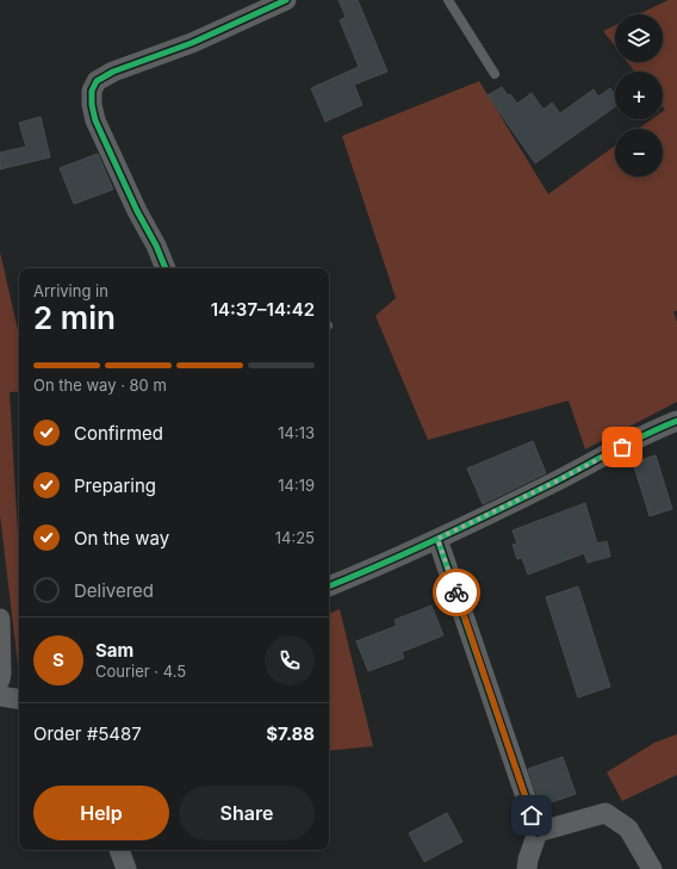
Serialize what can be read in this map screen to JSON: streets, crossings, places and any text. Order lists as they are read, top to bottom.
{
  "page": {
    "map_buttons": ["+", "−"],
    "heading": ["2 min", "Arriving in", "14:37–14:42"],
    "panel": [
      "Sam",
      "Courier · 4.5",
      "Order #5487",
      "$7.88"
    ],
    "bar": "On the way · 80 m",
    "list": [
      ["Confirmed", "14:13"],
      ["Preparing", "14:19"],
      ["On the way", "14:25"],
      "Delivered"
    ],
    "round": "S",
    "buttons": ["Help", "Share"]
  }
}
